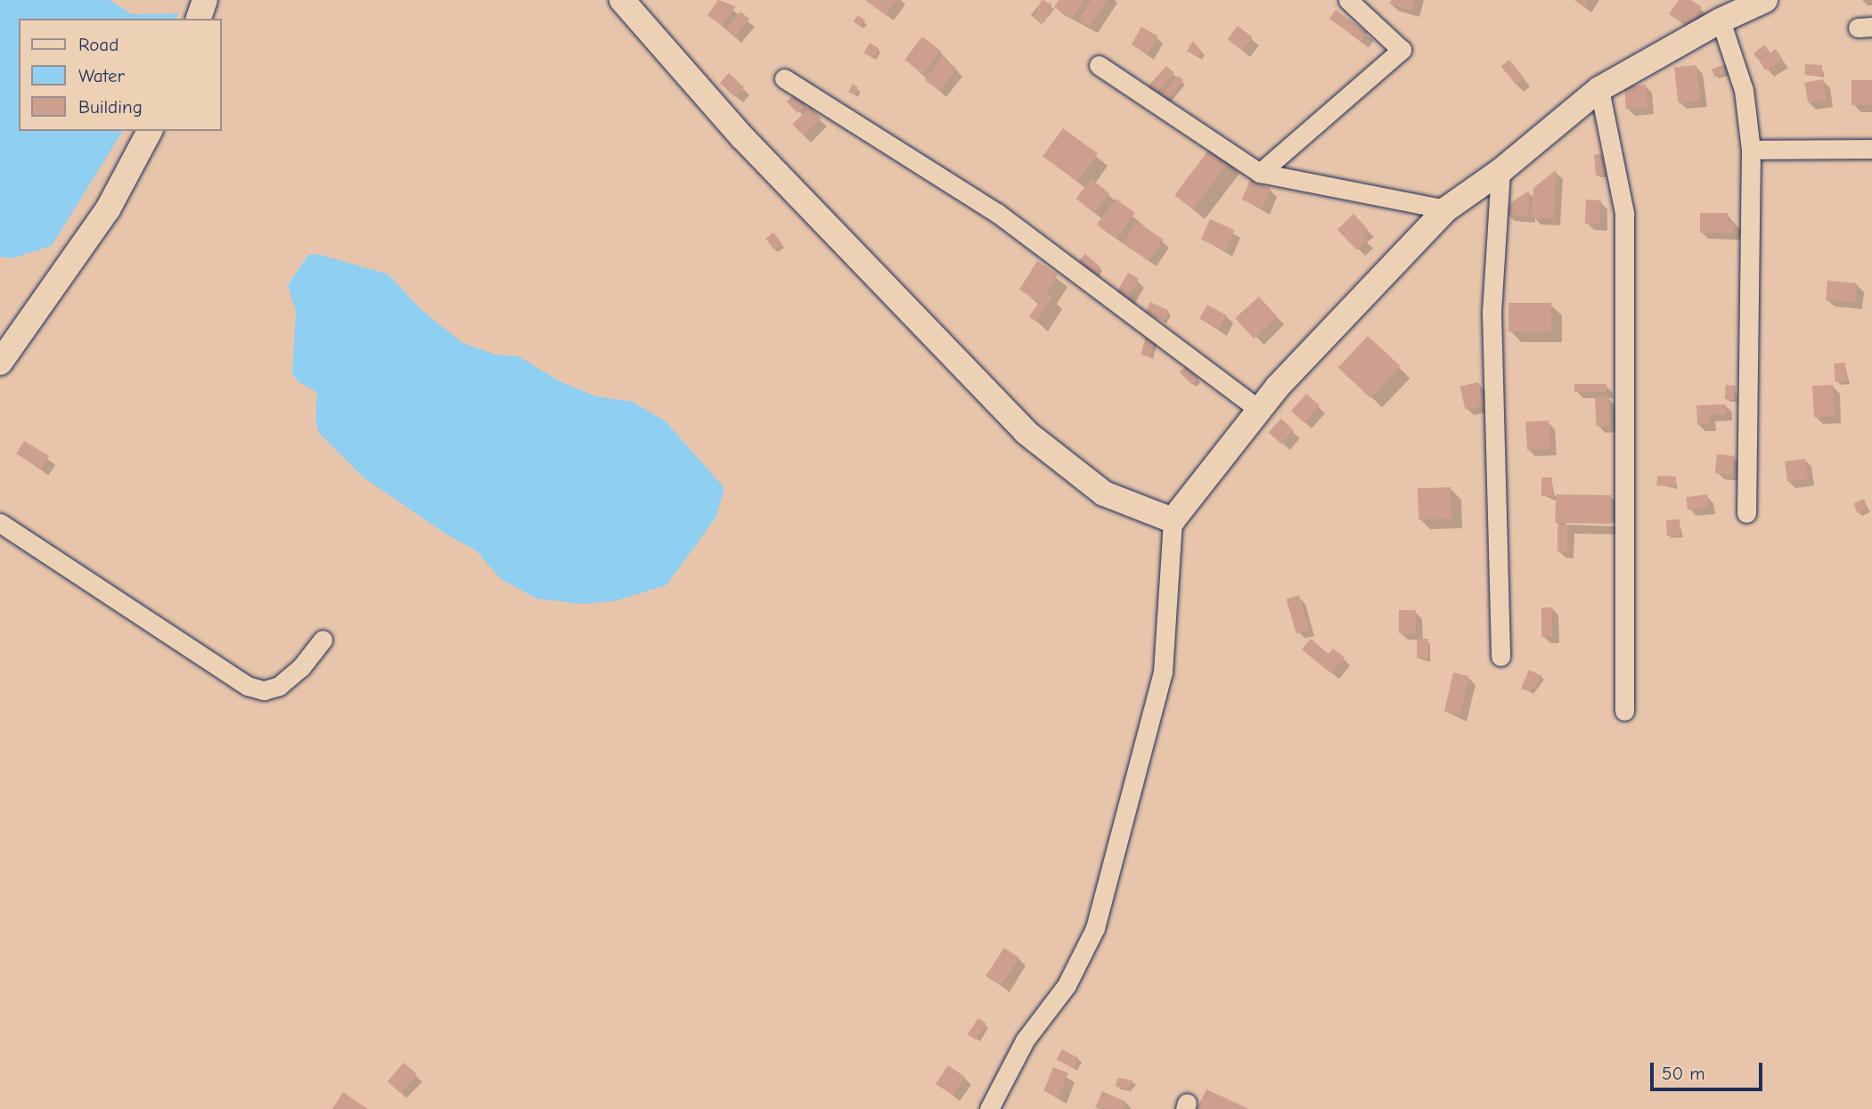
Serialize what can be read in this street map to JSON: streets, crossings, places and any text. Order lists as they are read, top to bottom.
{
  "legend": ["Road", "Water", "Building"],
  "scale_bar": "50 m"
}
